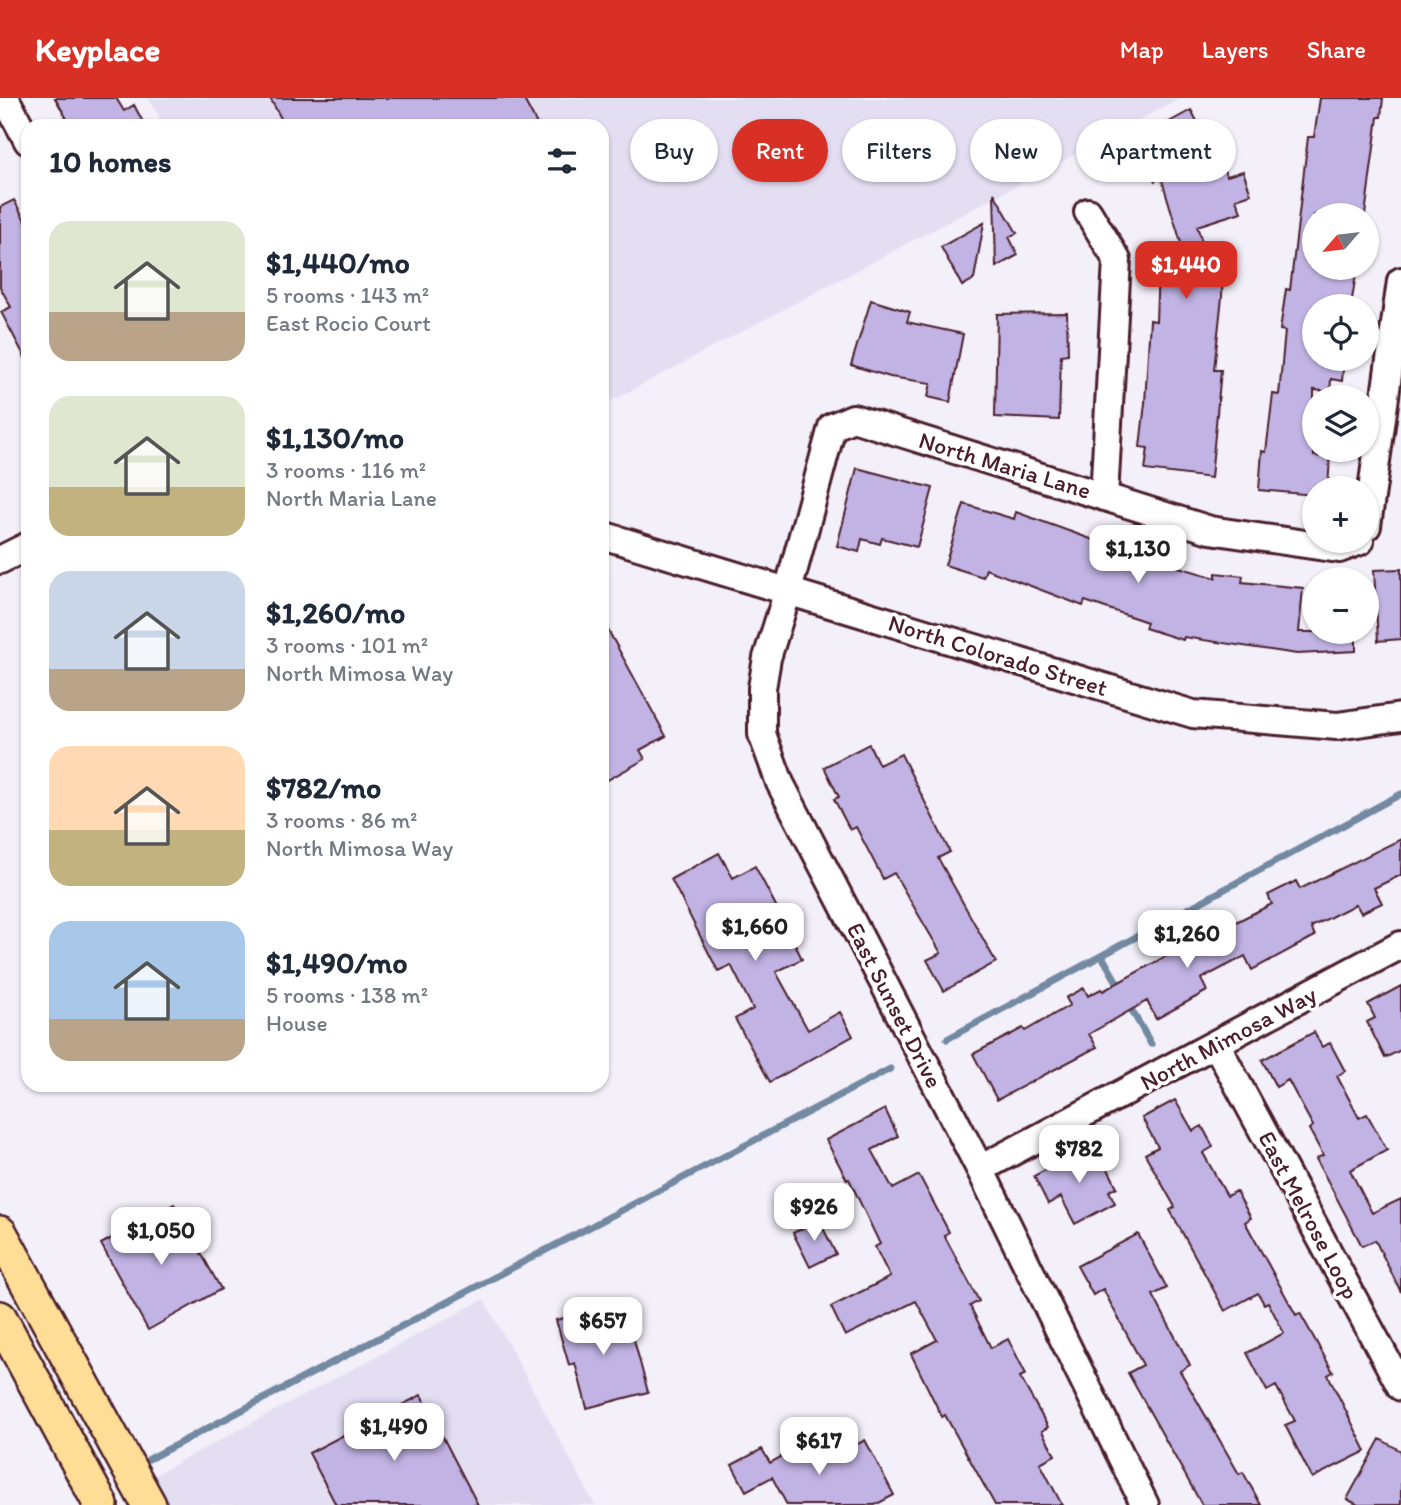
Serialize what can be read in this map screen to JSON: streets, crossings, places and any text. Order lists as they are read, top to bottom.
{
  "streets": {
    "street": [
      "North Maria Lane",
      "North Colorado Street",
      "East Sunset Drive",
      "North Mimosa Way",
      "East Melrose Loop"
    ]
  },
  "crossings": [
    ["North Maria Lane", "East Sunset Drive"],
    ["North Colorado Street", "East Sunset Drive"],
    ["East Sunset Drive", "North Mimosa Way"],
    ["North Mimosa Way", "East Melrose Loop"]
  ],
  "north": "bottom left",
  "page": {
    "header": "Keyplace",
    "nav": ["Map", "Layers", "Share"],
    "chip": [
      "Buy",
      "Rent",
      "Filters",
      "New",
      "Apartment"
    ],
    "heading": "10 homes",
    "map_buttons": ["+", "−"],
    "list": [
      {
        "name": "$1,440/mo",
        "note": "5 rooms · 143 m² · East Rocio Court"
      },
      {
        "name": "$1,130/mo",
        "note": "3 rooms · 116 m² · North Maria Lane"
      },
      {
        "name": "$1,260/mo",
        "note": "3 rooms · 101 m² · North Mimosa Way"
      },
      {
        "name": "$782/mo",
        "note": "3 rooms · 86 m² · North Mimosa Way"
      },
      {
        "name": "$1,490/mo",
        "note": "5 rooms · 138 m² · House"
      }
    ],
    "price": [
      "$1,440",
      "$1,130",
      "$1,660",
      "$1,260",
      "$782",
      "$926",
      "$1,050",
      "$657",
      "$1,490",
      "$617"
    ]
  }
}
